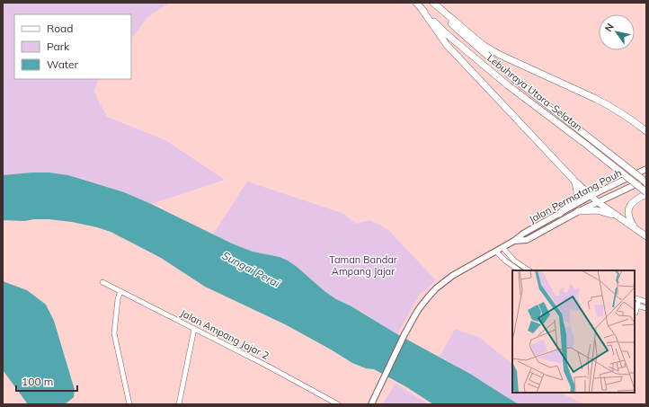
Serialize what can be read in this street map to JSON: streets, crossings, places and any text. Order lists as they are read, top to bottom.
{
  "streets": {
    "highway": ["Lebuhraya Utara–Selatan"],
    "main road": ["Jalan Permatang Pauh"],
    "street": ["Jalan Ampang Jajar 2"]
  },
  "water": ["Sungai Perai"],
  "parks": ["Taman Bandar Ampang Jajar"],
  "legend": ["Road", "Park", "Water"],
  "scale_bar": "100 m",
  "north": "top left"
}
